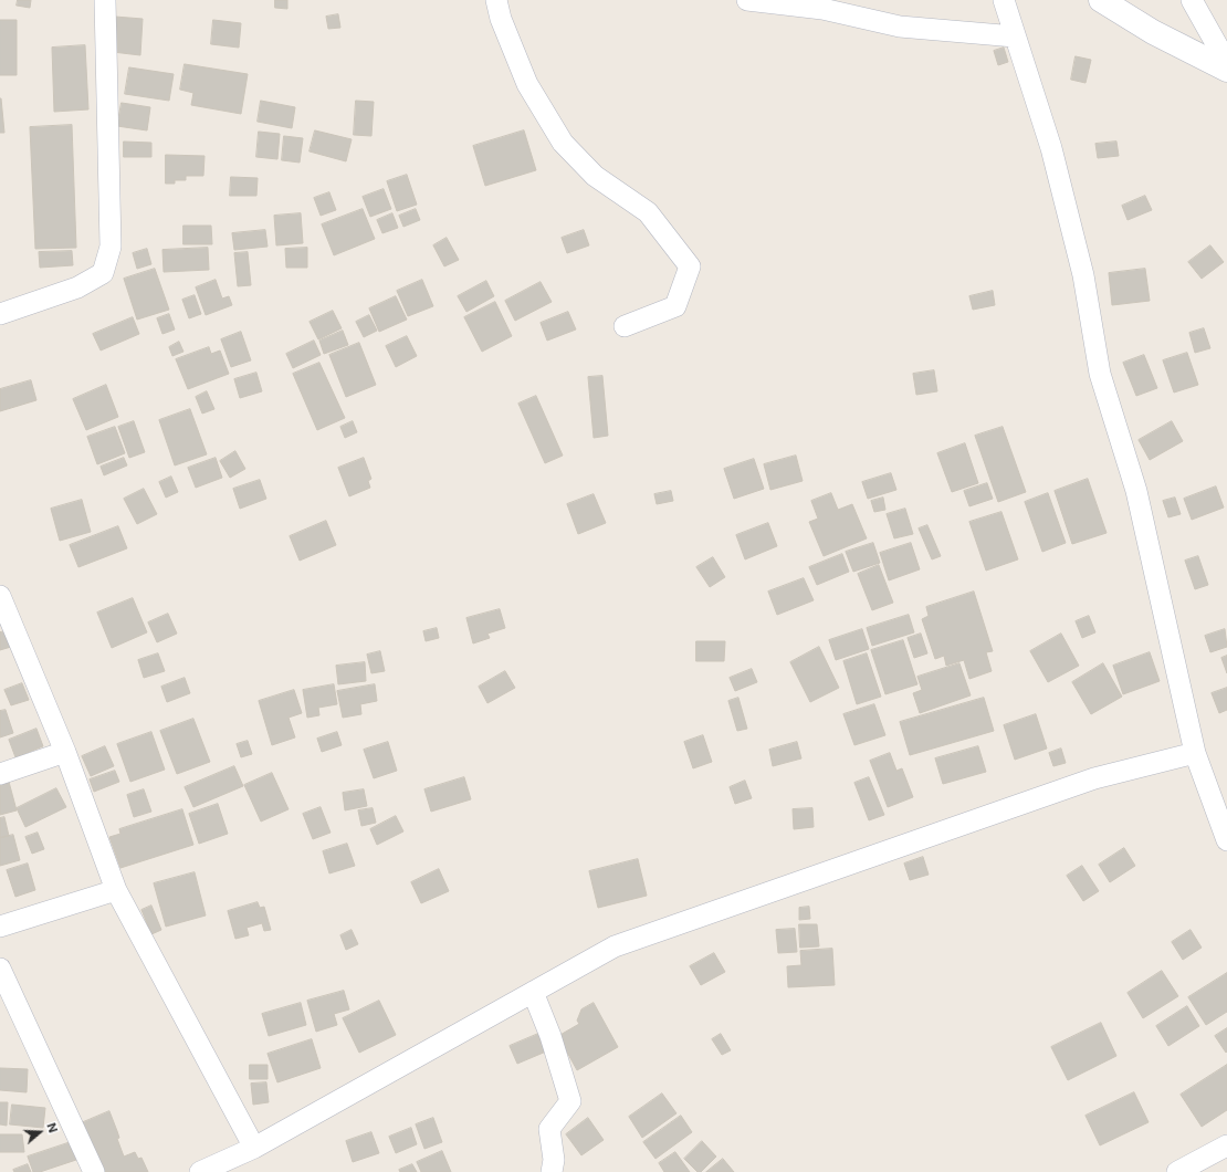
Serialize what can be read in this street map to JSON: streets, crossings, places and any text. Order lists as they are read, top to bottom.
{
  "north": "right"
}
